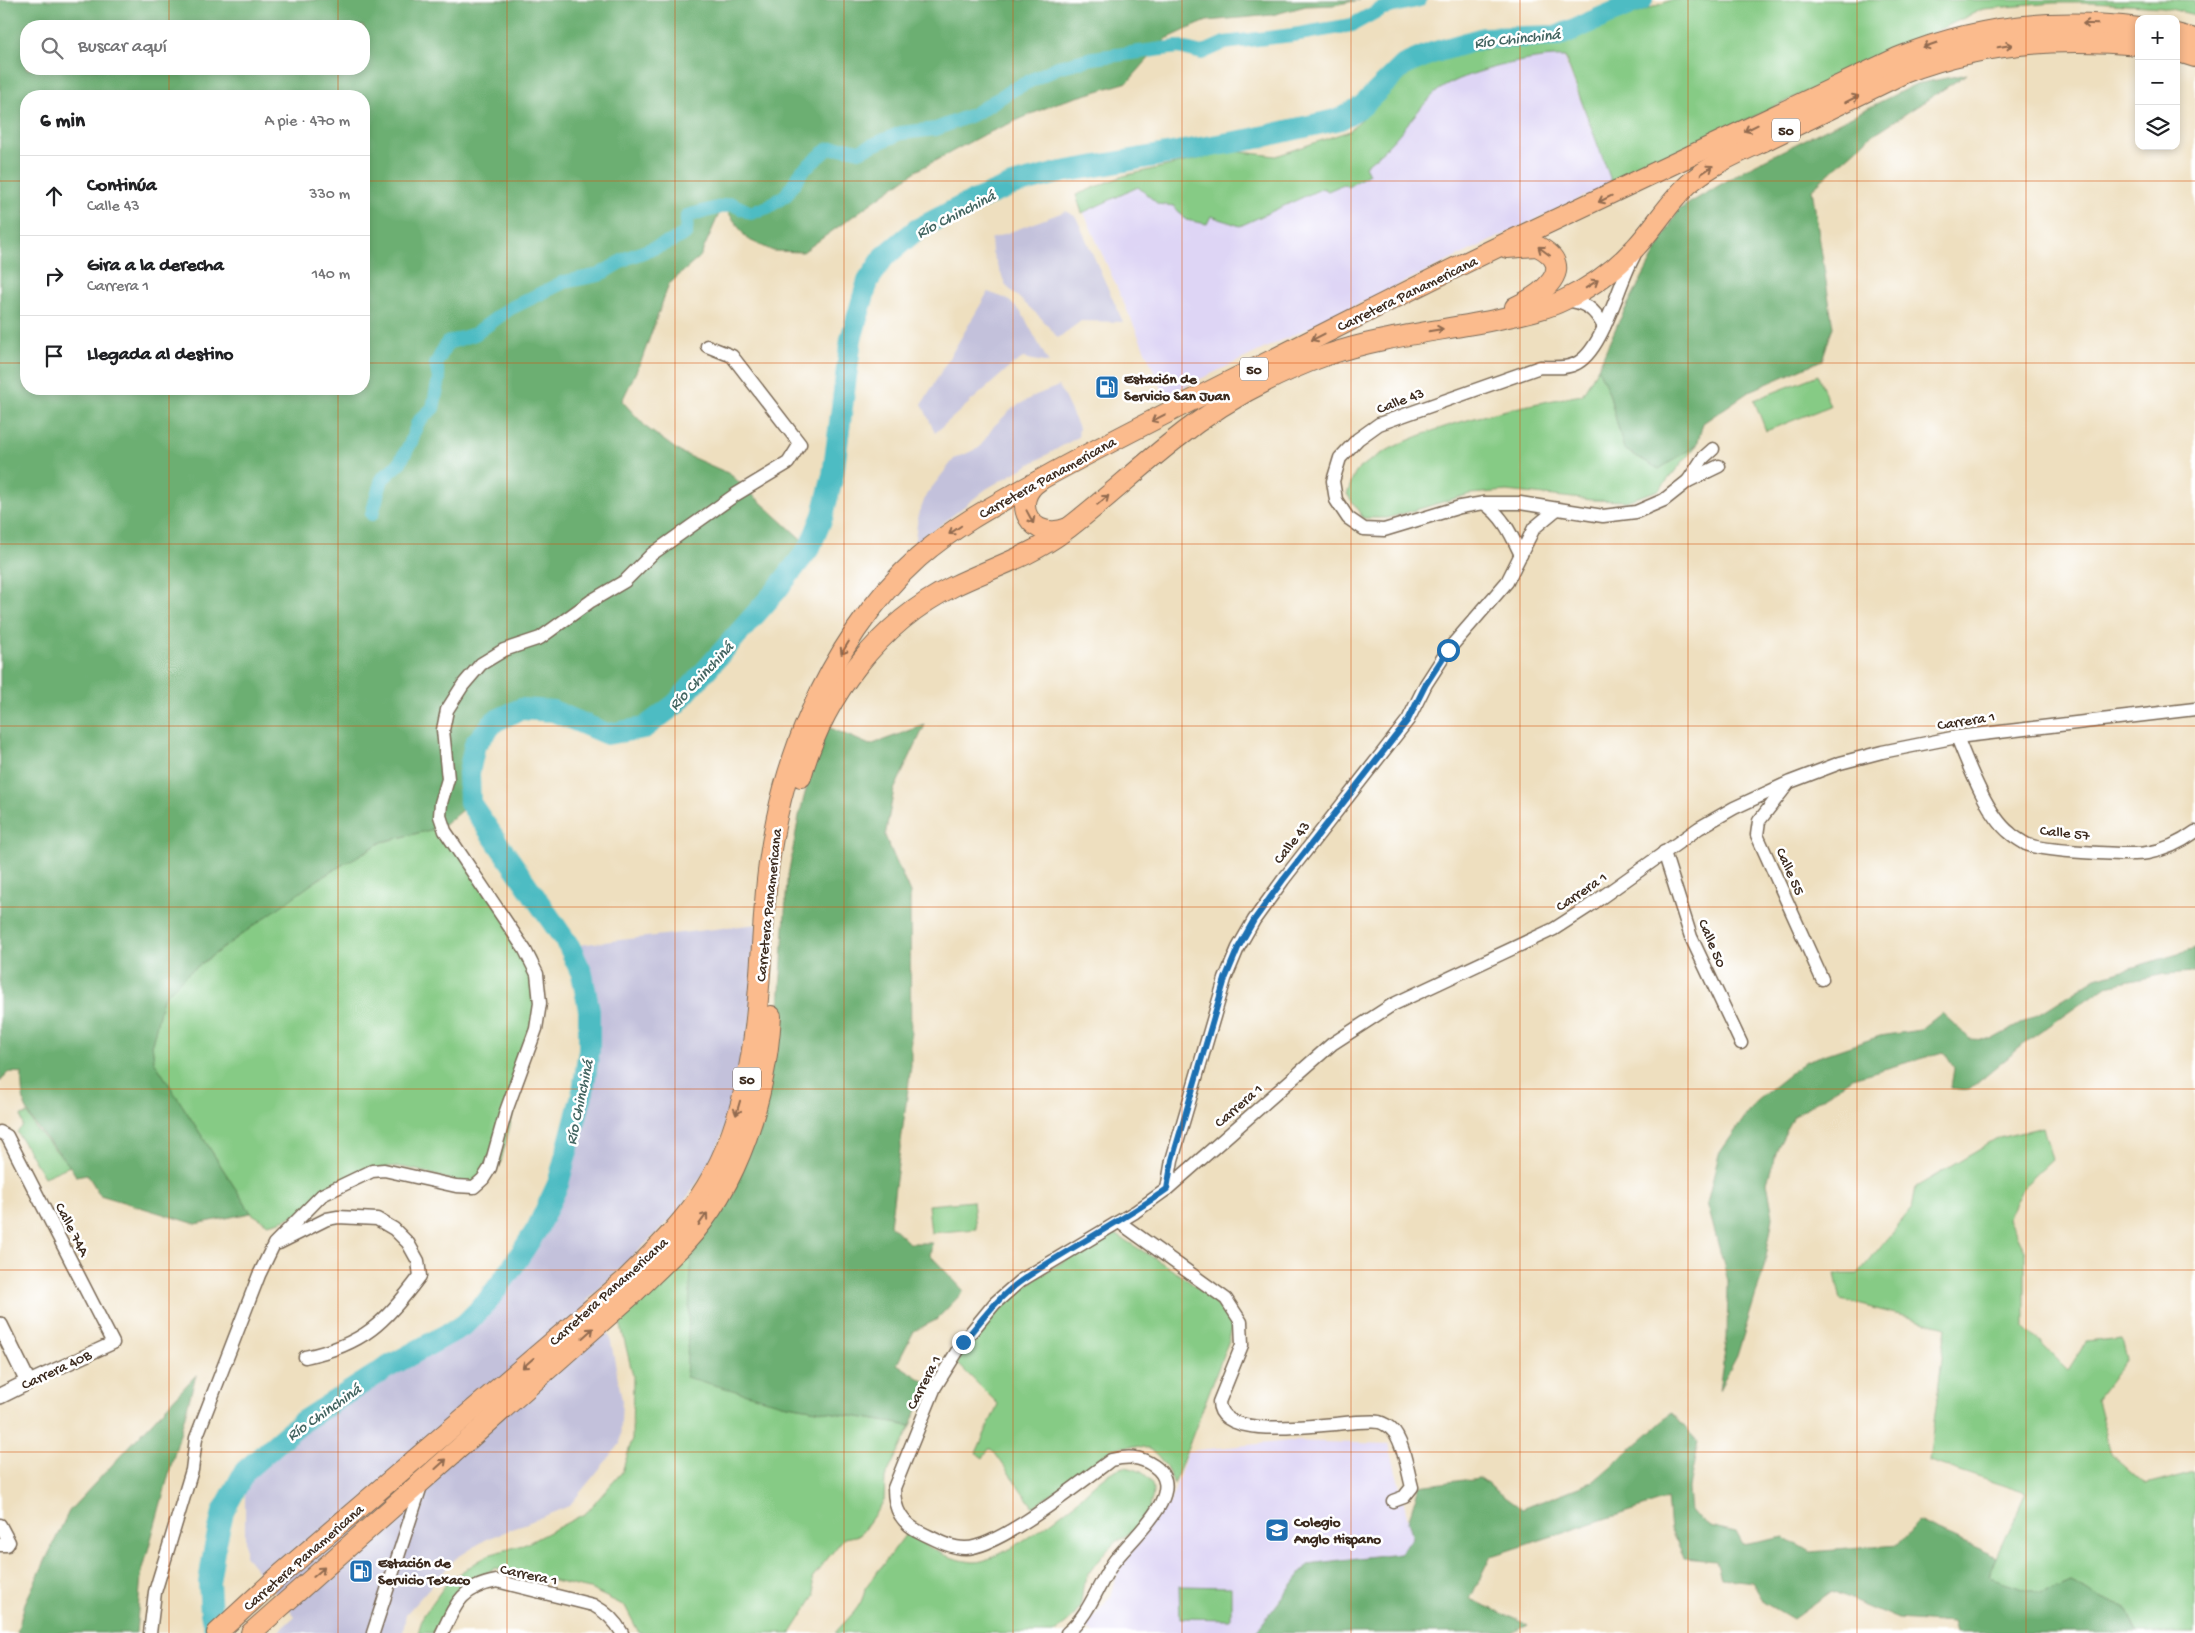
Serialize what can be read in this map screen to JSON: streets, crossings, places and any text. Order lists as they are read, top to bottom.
{
  "streets": {
    "highway": ["50", "Carretera Panamericana"],
    "street": [
      "Calle 43",
      "Carrera 1",
      "Calle 57",
      "Calle 55",
      "Calle 50",
      "Calle 74A",
      "Carrera 40B"
    ]
  },
  "crossings": [
    ["Carretera Panamericana", "Calle 43"],
    ["Calle 43", "Carrera 1"],
    ["Carrera 1", "Calle 57"],
    ["Carrera 1", "Calle 55"],
    ["Carrera 1", "Calle 50"],
    ["Calle 74A", "Carrera 40B"]
  ],
  "water": ["Río Chinchiná"],
  "places": {
    "fuel station": ["Estación de Servicio San Juan", "Estación de Servicio Texaco"],
    "school or university": ["Colegio Anglo Hispano"]
  },
  "page": {
    "map_buttons": ["+", "−"],
    "search": "Buscar aquí",
    "heading": ["6 min", "A pie · 470 m"],
    "list": [
      ["Continúa", "Calle 43", "330 m"],
      ["Gira a la derecha", "Carrera 1", "140 m"],
      "Llegada al destino"
    ]
  }
}
